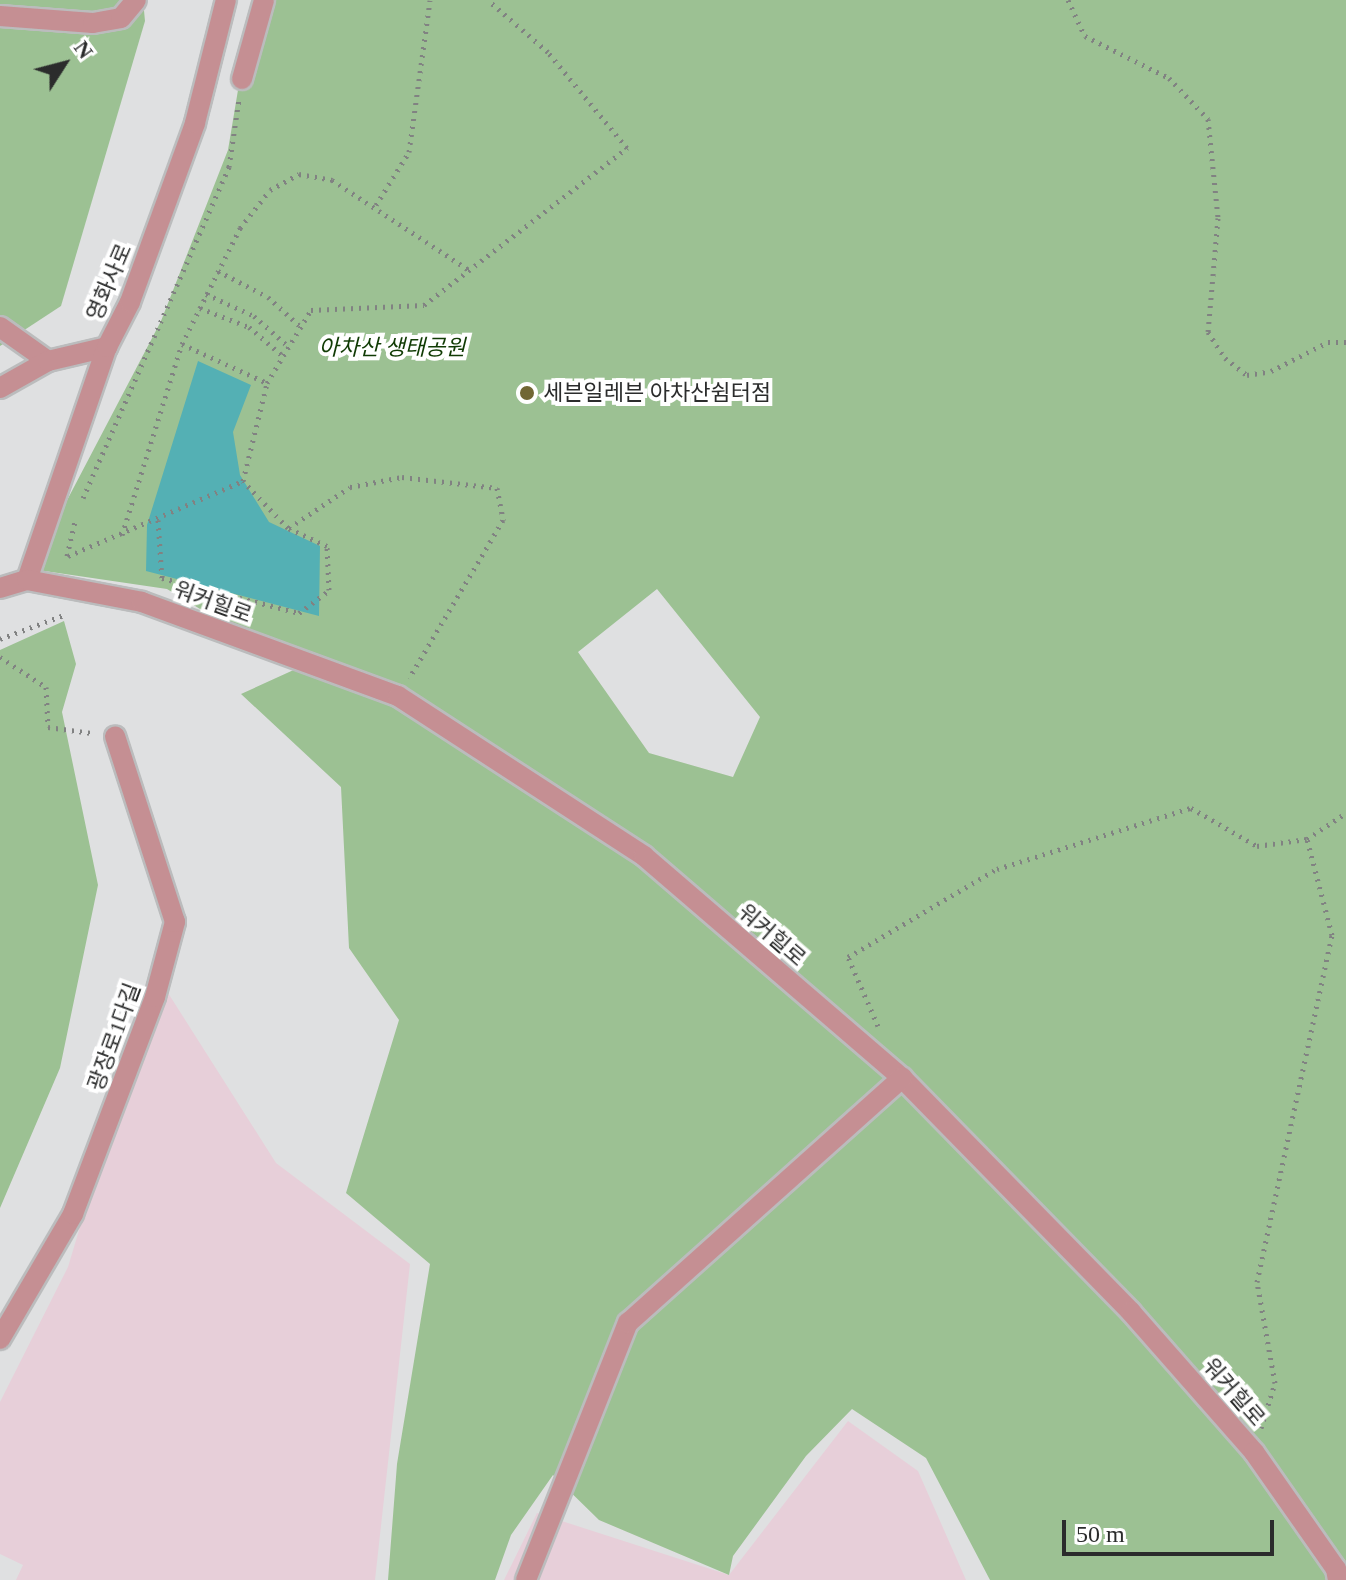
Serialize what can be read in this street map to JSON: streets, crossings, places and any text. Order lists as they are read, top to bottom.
{
  "streets": {
    "street": ["영화사로", "워커힐로", "광장로1다길"]
  },
  "crossings": [
    ["영화사로", "워커힐로"]
  ],
  "parks": ["아차산 생태공원"],
  "places": ["세븐일레븐 아차산쉼터점"],
  "scale_bar": "50 m",
  "north": "top right"
}
